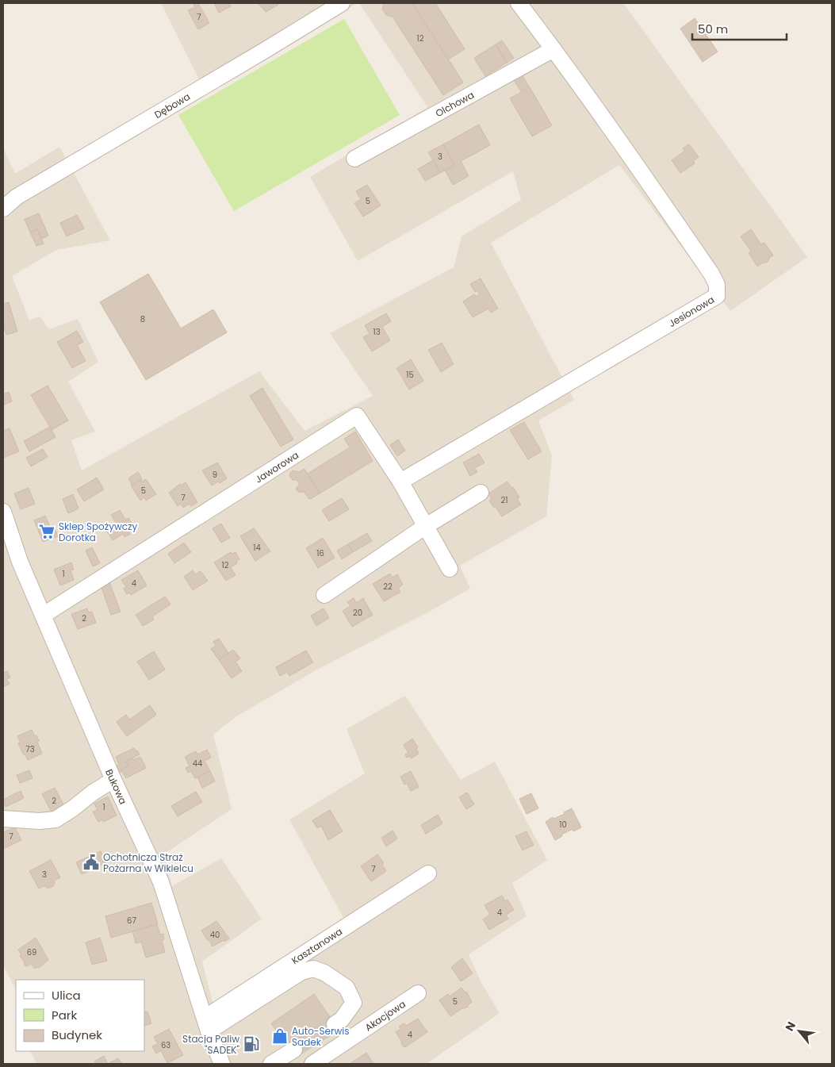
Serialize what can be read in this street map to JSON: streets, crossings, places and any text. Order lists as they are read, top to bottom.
{
  "streets": {
    "street": [
      "Olchowa",
      "Dębowa",
      "Jesionowa",
      "Jaworowa",
      "Bukowa",
      "Kasztanowa",
      "Akacjowa"
    ]
  },
  "crossings": [
    ["Olchowa", "Jesionowa"],
    ["Jesionowa", "Jaworowa"],
    ["Jaworowa", "Bukowa"],
    ["Bukowa", "Kasztanowa"]
  ],
  "places": {
    "supermarket": ["Sklep Spożywczy Dorotka"],
    "public building": ["Ochotnicza Straż Pożarna w Wikielcu"],
    "shop": ["Auto-Serwis Sadek"],
    "fuel station": ["Stacja Paliw \"SADEK\""]
  },
  "house_numbers": [
    "7",
    "12",
    "3",
    "5",
    "8",
    "13",
    "15",
    "9",
    "5",
    "7",
    "21",
    "14",
    "16",
    "12",
    "1",
    "4",
    "22",
    "20",
    "2",
    "73",
    "44",
    "2",
    "1",
    "10",
    "7",
    "7",
    "3",
    "4",
    "67",
    "40",
    "69",
    "5",
    "4",
    "63"
  ],
  "legend": ["Ulica", "Park", "Budynek"],
  "scale_bar": "50 m",
  "north": "top left"
}
